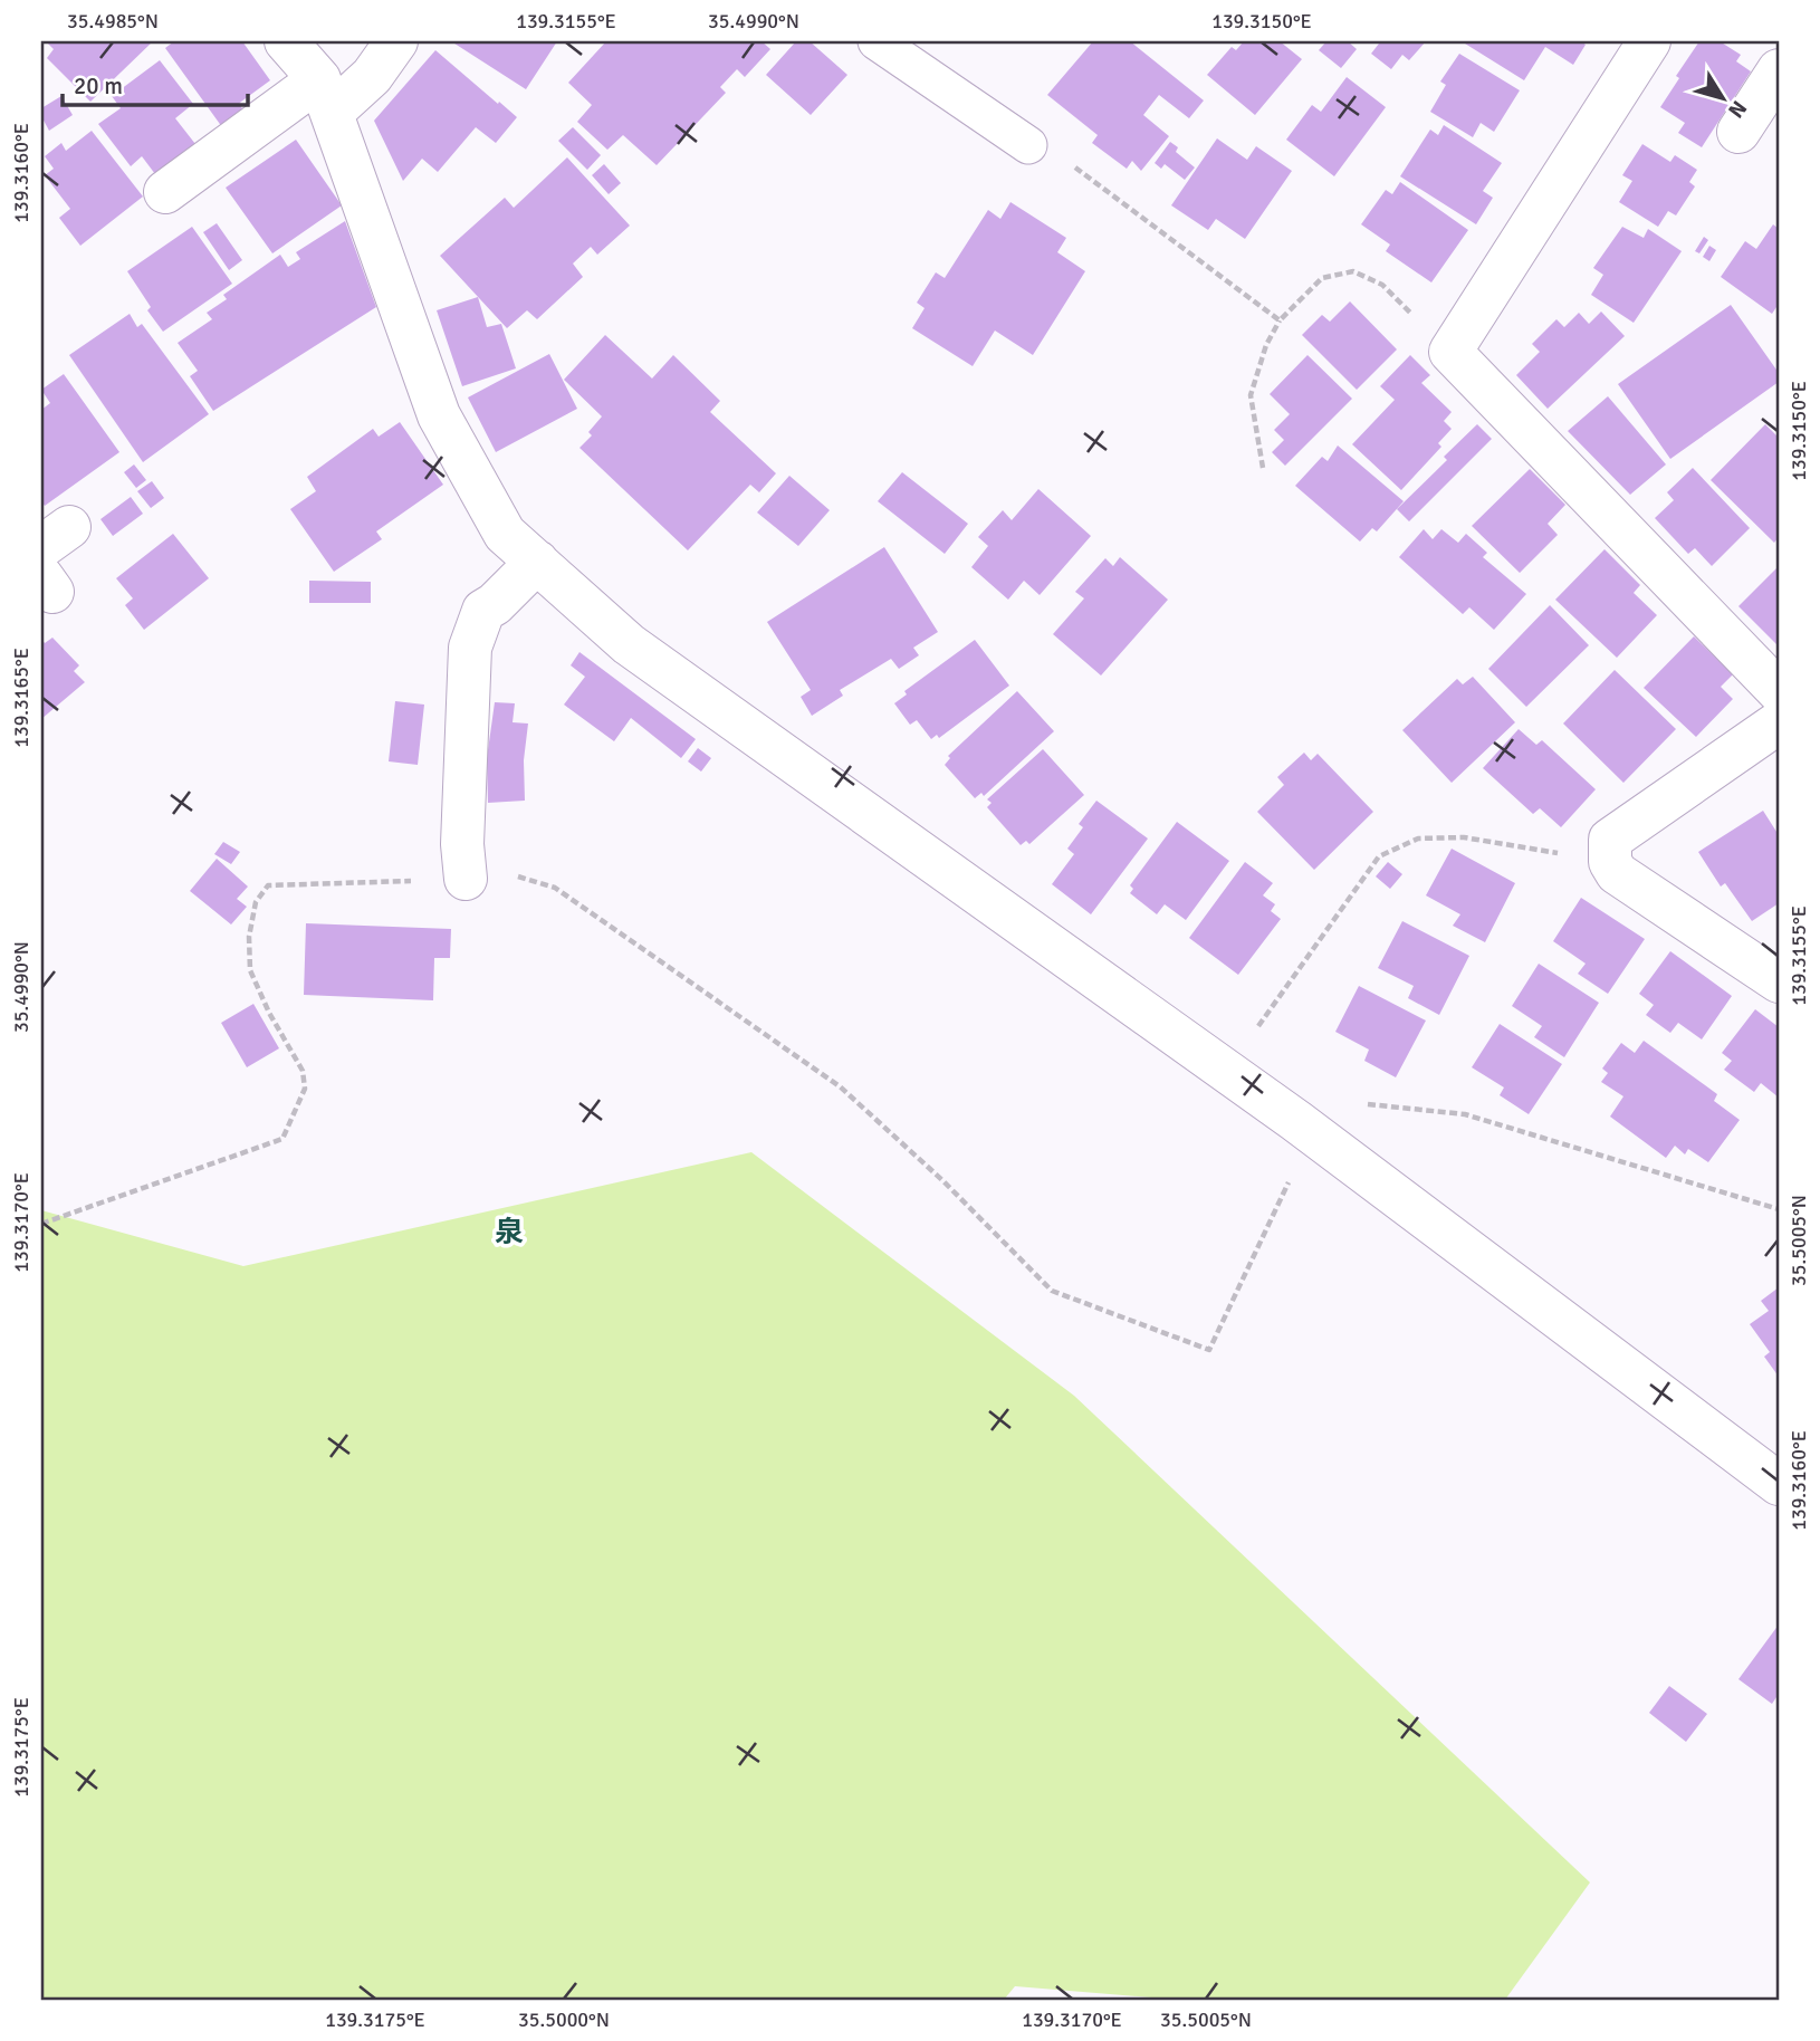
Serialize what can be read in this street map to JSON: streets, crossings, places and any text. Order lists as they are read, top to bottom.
{
  "districts": ["泉"],
  "scale_bar": "20 m",
  "north": "bottom right",
  "coordinates": [
    "35.4985°N",
    "139.3155°E",
    "35.4990°N",
    "139.3150°E",
    "139.3160°E",
    "139.3165°E",
    "139.3170°E",
    "35.5005°N",
    "139.3175°E",
    "35.5000°N"
  ]
}
